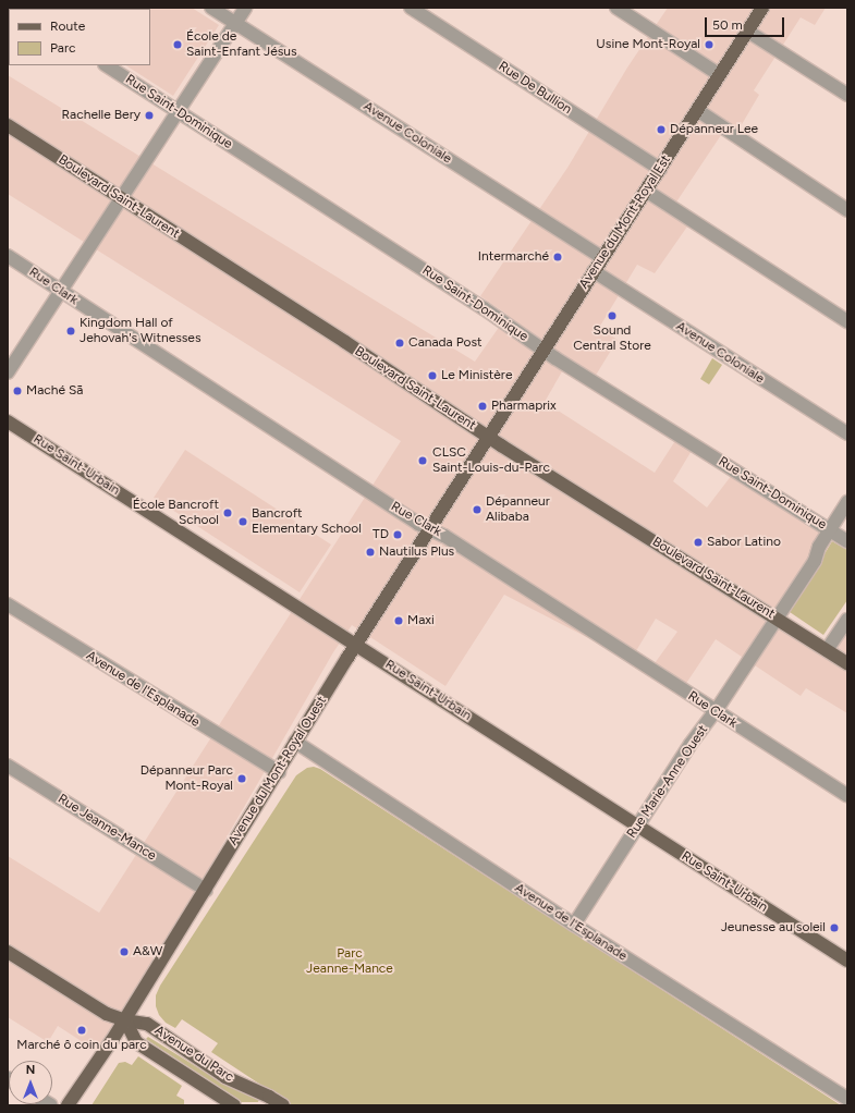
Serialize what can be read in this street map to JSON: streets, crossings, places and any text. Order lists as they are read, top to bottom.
{
  "streets": {
    "main road": [
      "Boulevard Saint-Laurent",
      "Avenue du Mont-Royal Est",
      "Rue Saint-Urbain",
      "Avenue du Mont-Royal Ouest",
      "Avenue du Parc"
    ],
    "street": [
      "Rue De Bullion",
      "Rue Saint-Dominique",
      "Avenue Coloniale",
      "Rue Clark",
      "Avenue de l'Esplanade",
      "Rue Marie-Anne Ouest",
      "Rue Jeanne-Mance"
    ]
  },
  "crossings": [
    ["Rue De Bullion", "Avenue du Mont-Royal Est"],
    ["Rue Saint-Dominique", "Avenue du Mont-Royal Est"],
    ["Rue Saint-Dominique", "Rue Marie-Anne Ouest"],
    ["Avenue Coloniale", "Avenue du Mont-Royal Est"],
    ["Boulevard Saint-Laurent", "Avenue du Mont-Royal Est"],
    ["Boulevard Saint-Laurent", "Avenue du Mont-Royal Ouest"],
    ["Boulevard Saint-Laurent", "Rue Marie-Anne Ouest"],
    ["Avenue du Mont-Royal Est", "Avenue du Mont-Royal Ouest"],
    ["Rue Clark", "Avenue du Mont-Royal Ouest"],
    ["Rue Clark", "Rue Marie-Anne Ouest"],
    ["Rue Saint-Urbain", "Avenue du Mont-Royal Ouest"],
    ["Rue Saint-Urbain", "Rue Marie-Anne Ouest"],
    ["Avenue de l'Esplanade", "Avenue du Mont-Royal Ouest"],
    ["Avenue de l'Esplanade", "Rue Marie-Anne Ouest"],
    ["Avenue du Mont-Royal Ouest", "Rue Jeanne-Mance"],
    ["Avenue du Mont-Royal Ouest", "Avenue du Parc"]
  ],
  "parks": ["Parc Jeanne-Mance"],
  "places": [
    "École de Saint-Enfant Jésus",
    "Usine Mont-Royal",
    "Rachelle Bery",
    "Dépanneur Lee",
    "Intermarché",
    "Sound Central Store",
    "Kingdom Hall of Jehovah's Witnesses",
    "Canada Post",
    "Le Ministère",
    "Maché Sā",
    "Pharmaprix",
    "CLSC Saint-Louis-du-Parc",
    "Dépanneur Alibaba",
    "École Bancroft School",
    "Bancroft Elementary School",
    "TD",
    "Sabor Latino",
    "Nautilus Plus",
    "Maxi",
    "Dépanneur Parc Mont-Royal",
    "Jeunesse au soleil",
    "A&W",
    "Marché ô coin du parc"
  ],
  "legend": ["Route", "Parc"],
  "scale_bar": "50 m",
  "north": "top"
}
